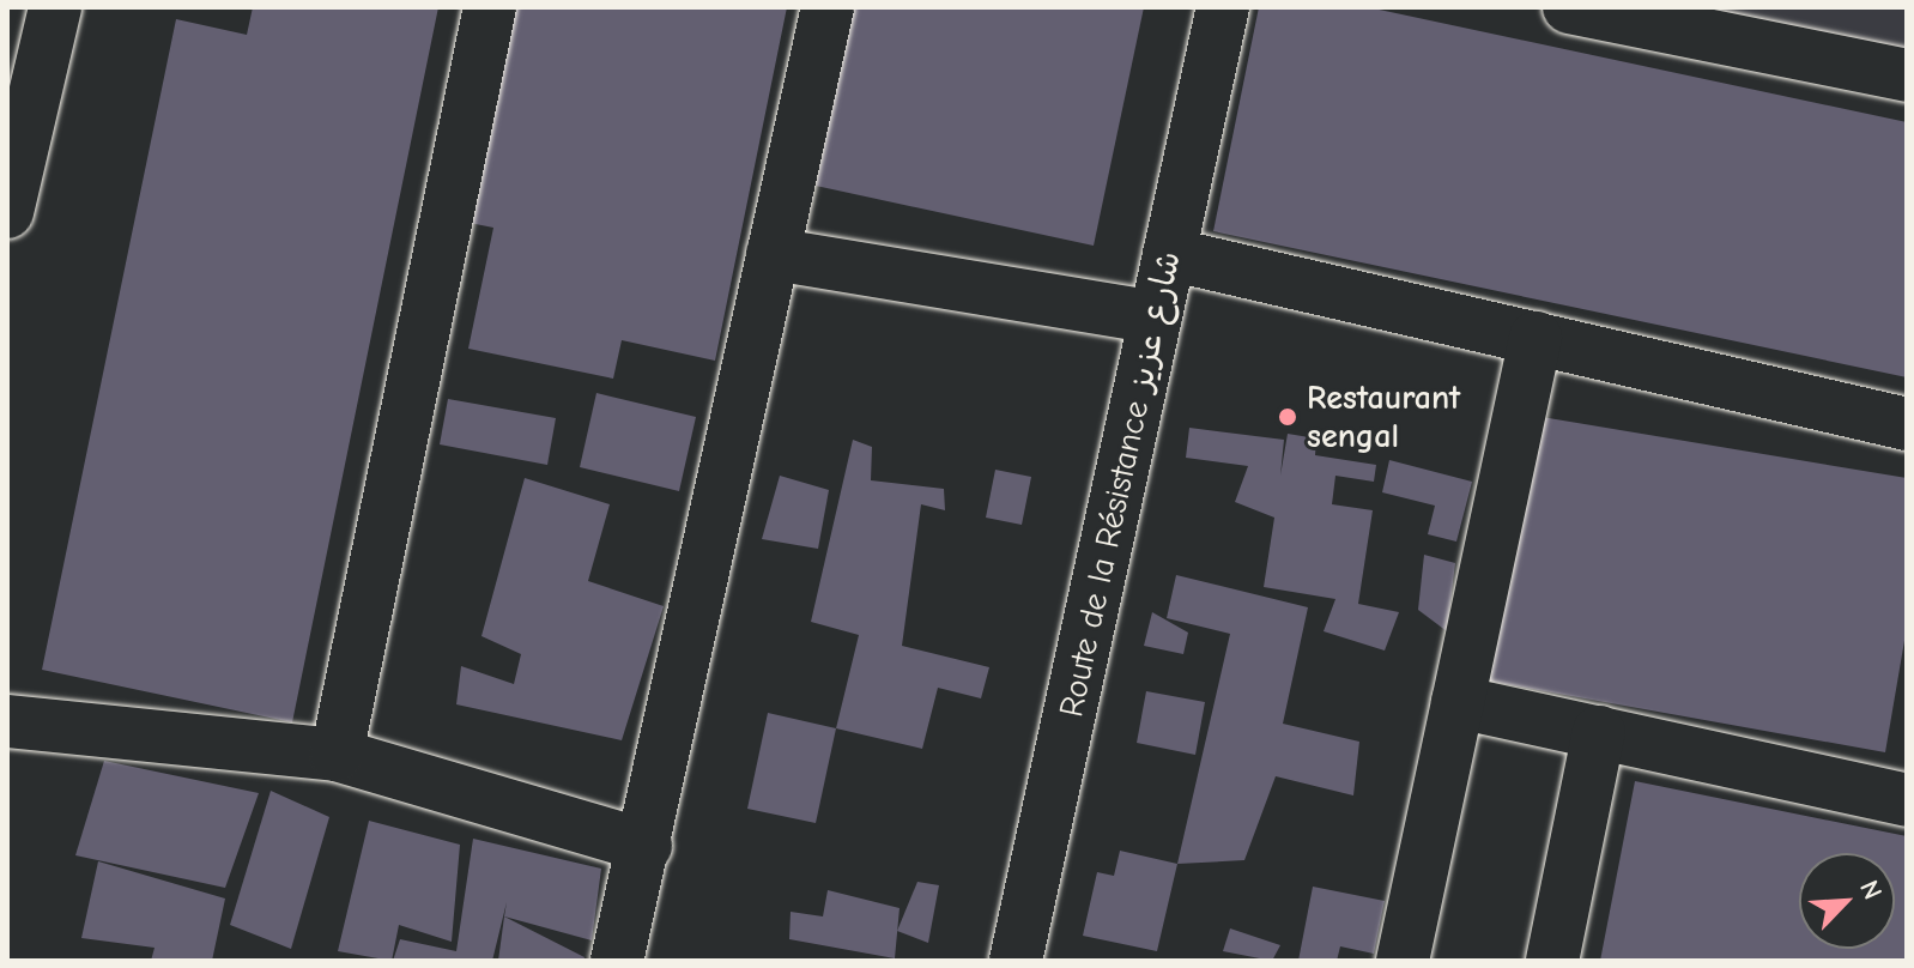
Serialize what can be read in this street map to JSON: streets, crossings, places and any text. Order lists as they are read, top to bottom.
{
  "streets": {
    "street": ["Route de la Résistance شارع عزيز"]
  },
  "places": ["Restaurant sengal"],
  "north": "top right"
}
